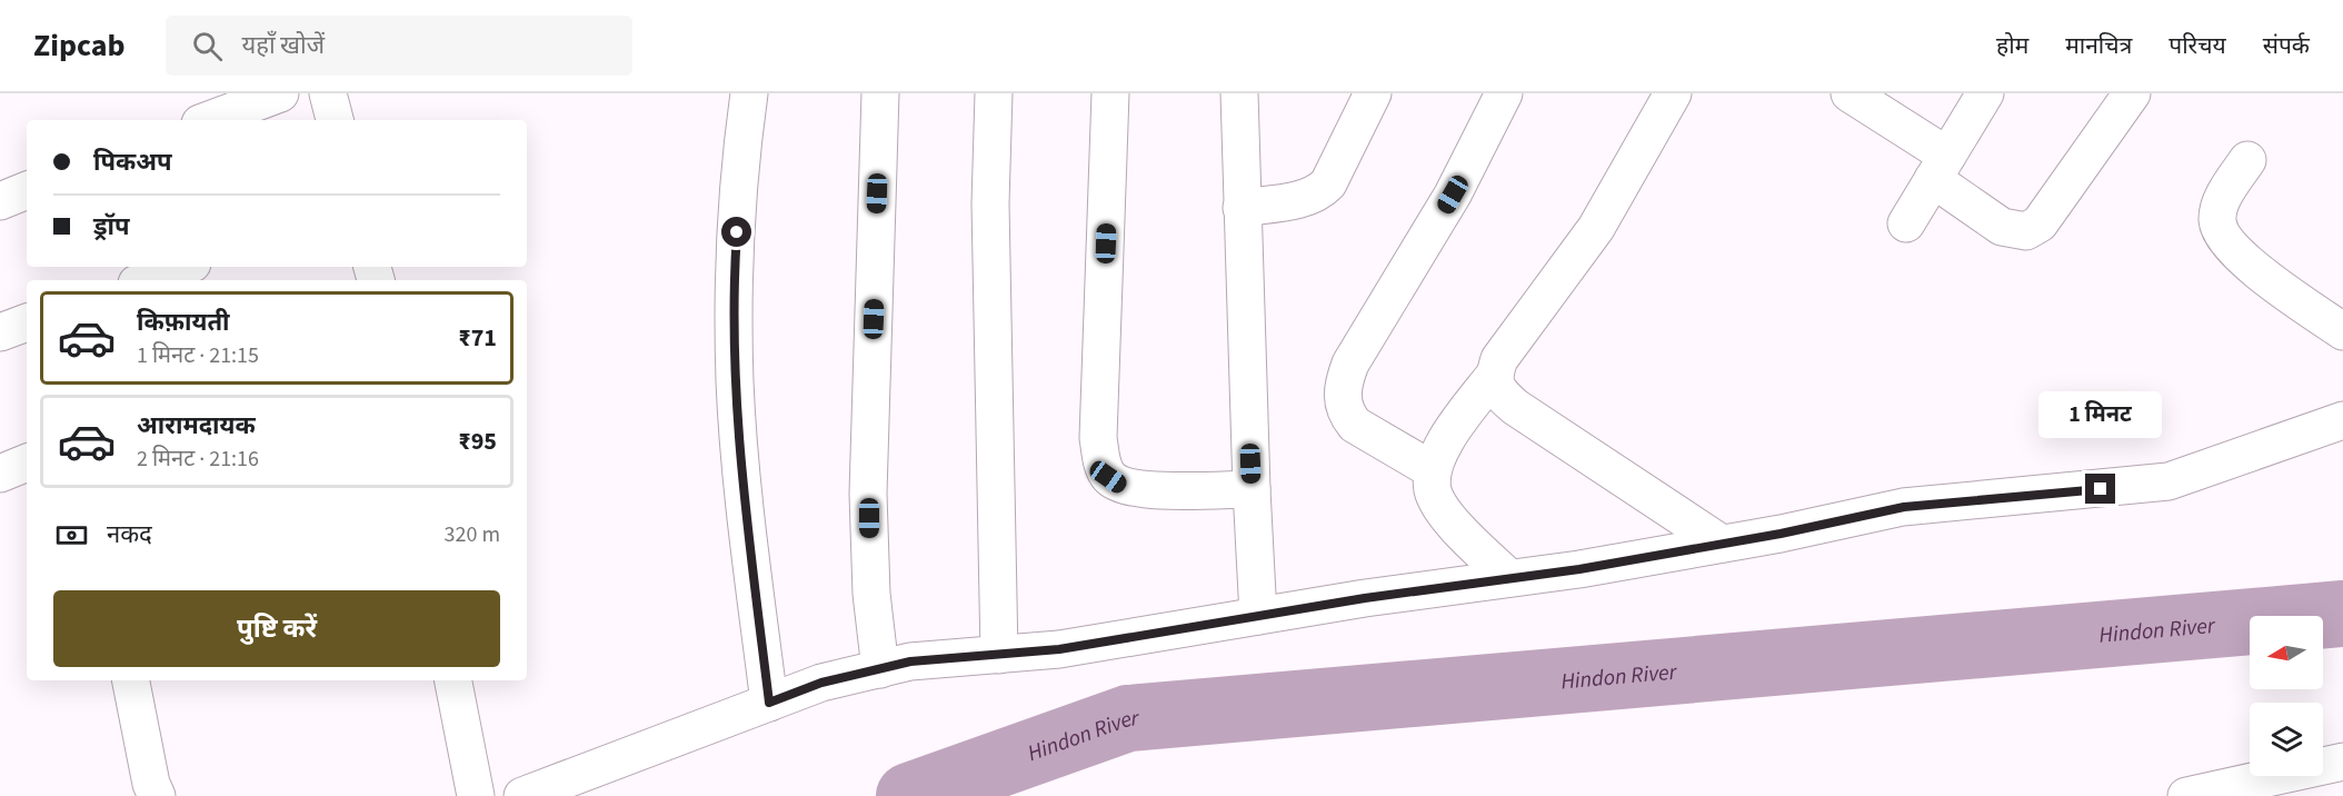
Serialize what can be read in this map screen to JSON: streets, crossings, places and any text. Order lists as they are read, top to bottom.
{
  "water": ["Hindon River"],
  "north": "left",
  "page": {
    "header": "Zipcab",
    "search": "यहाँ खोजें",
    "nav": [
      "होम",
      "मानचित्र",
      "परिचय",
      "संपर्क"
    ],
    "banner": ["पिकअप", "ड्रॉप"],
    "list": [
      {
        "name": "किफ़ायती",
        "note": "1 मिनट · 21:15",
        "value": "₹71"
      },
      {
        "name": "आरामदायक",
        "note": "2 मिनट · 21:16",
        "value": "₹95"
      }
    ],
    "bubble": "1 मिनट",
    "pay": ["नकद", "320 m"],
    "buttons": "पुष्टि करें"
  }
}
